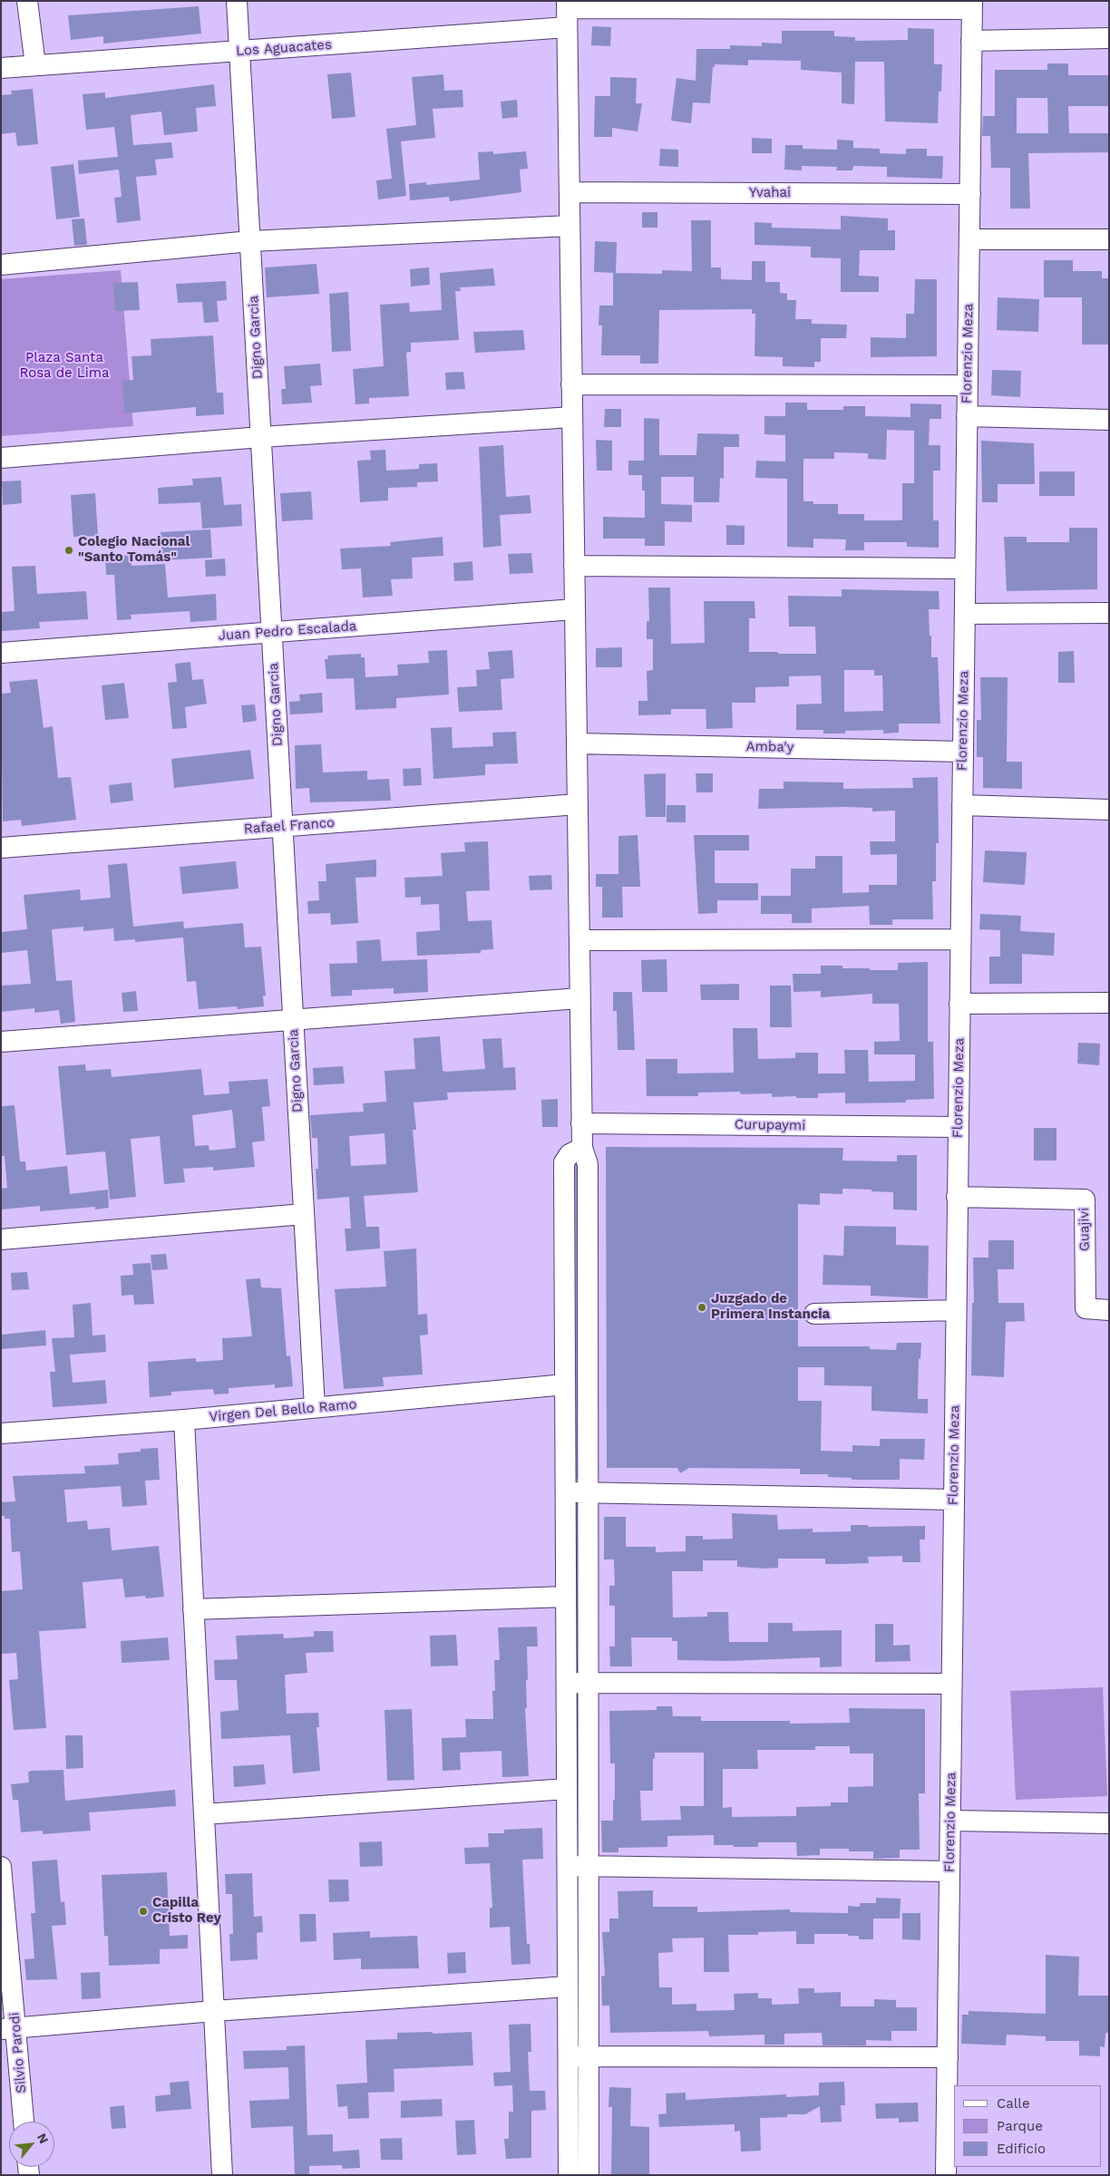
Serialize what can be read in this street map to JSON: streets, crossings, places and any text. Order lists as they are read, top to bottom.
{
  "streets": {
    "street": [
      "Los Aguacates",
      "Yvahai",
      "Digno Garcia",
      "Florenzio Meza",
      "Juan Pedro Escalada",
      "Amba'y",
      "Rafael Franco",
      "Curupaymi",
      "Guajivi",
      "Virgen Del Bello Ramo",
      "Silvio Parodi"
    ]
  },
  "crossings": [
    ["Los Aguacates", "Digno Garcia"],
    ["Los Aguacates", "Florenzio Meza"],
    ["Yvahai", "Florenzio Meza"],
    ["Digno Garcia", "Juan Pedro Escalada"],
    ["Digno Garcia", "Rafael Franco"],
    ["Digno Garcia", "Virgen Del Bello Ramo"],
    ["Florenzio Meza", "Amba'y"],
    ["Florenzio Meza", "Curupaymi"],
    ["Florenzio Meza", "Guajivi"]
  ],
  "parks": ["Plaza Santa Rosa de Lima"],
  "places": ["Colegio Nacional \"Santo Tomás\"", "Juzgado de Primera Instancia", "Capilla Cristo Rey"],
  "legend": ["Calle", "Parque", "Edificio"],
  "north": "top right"
}
